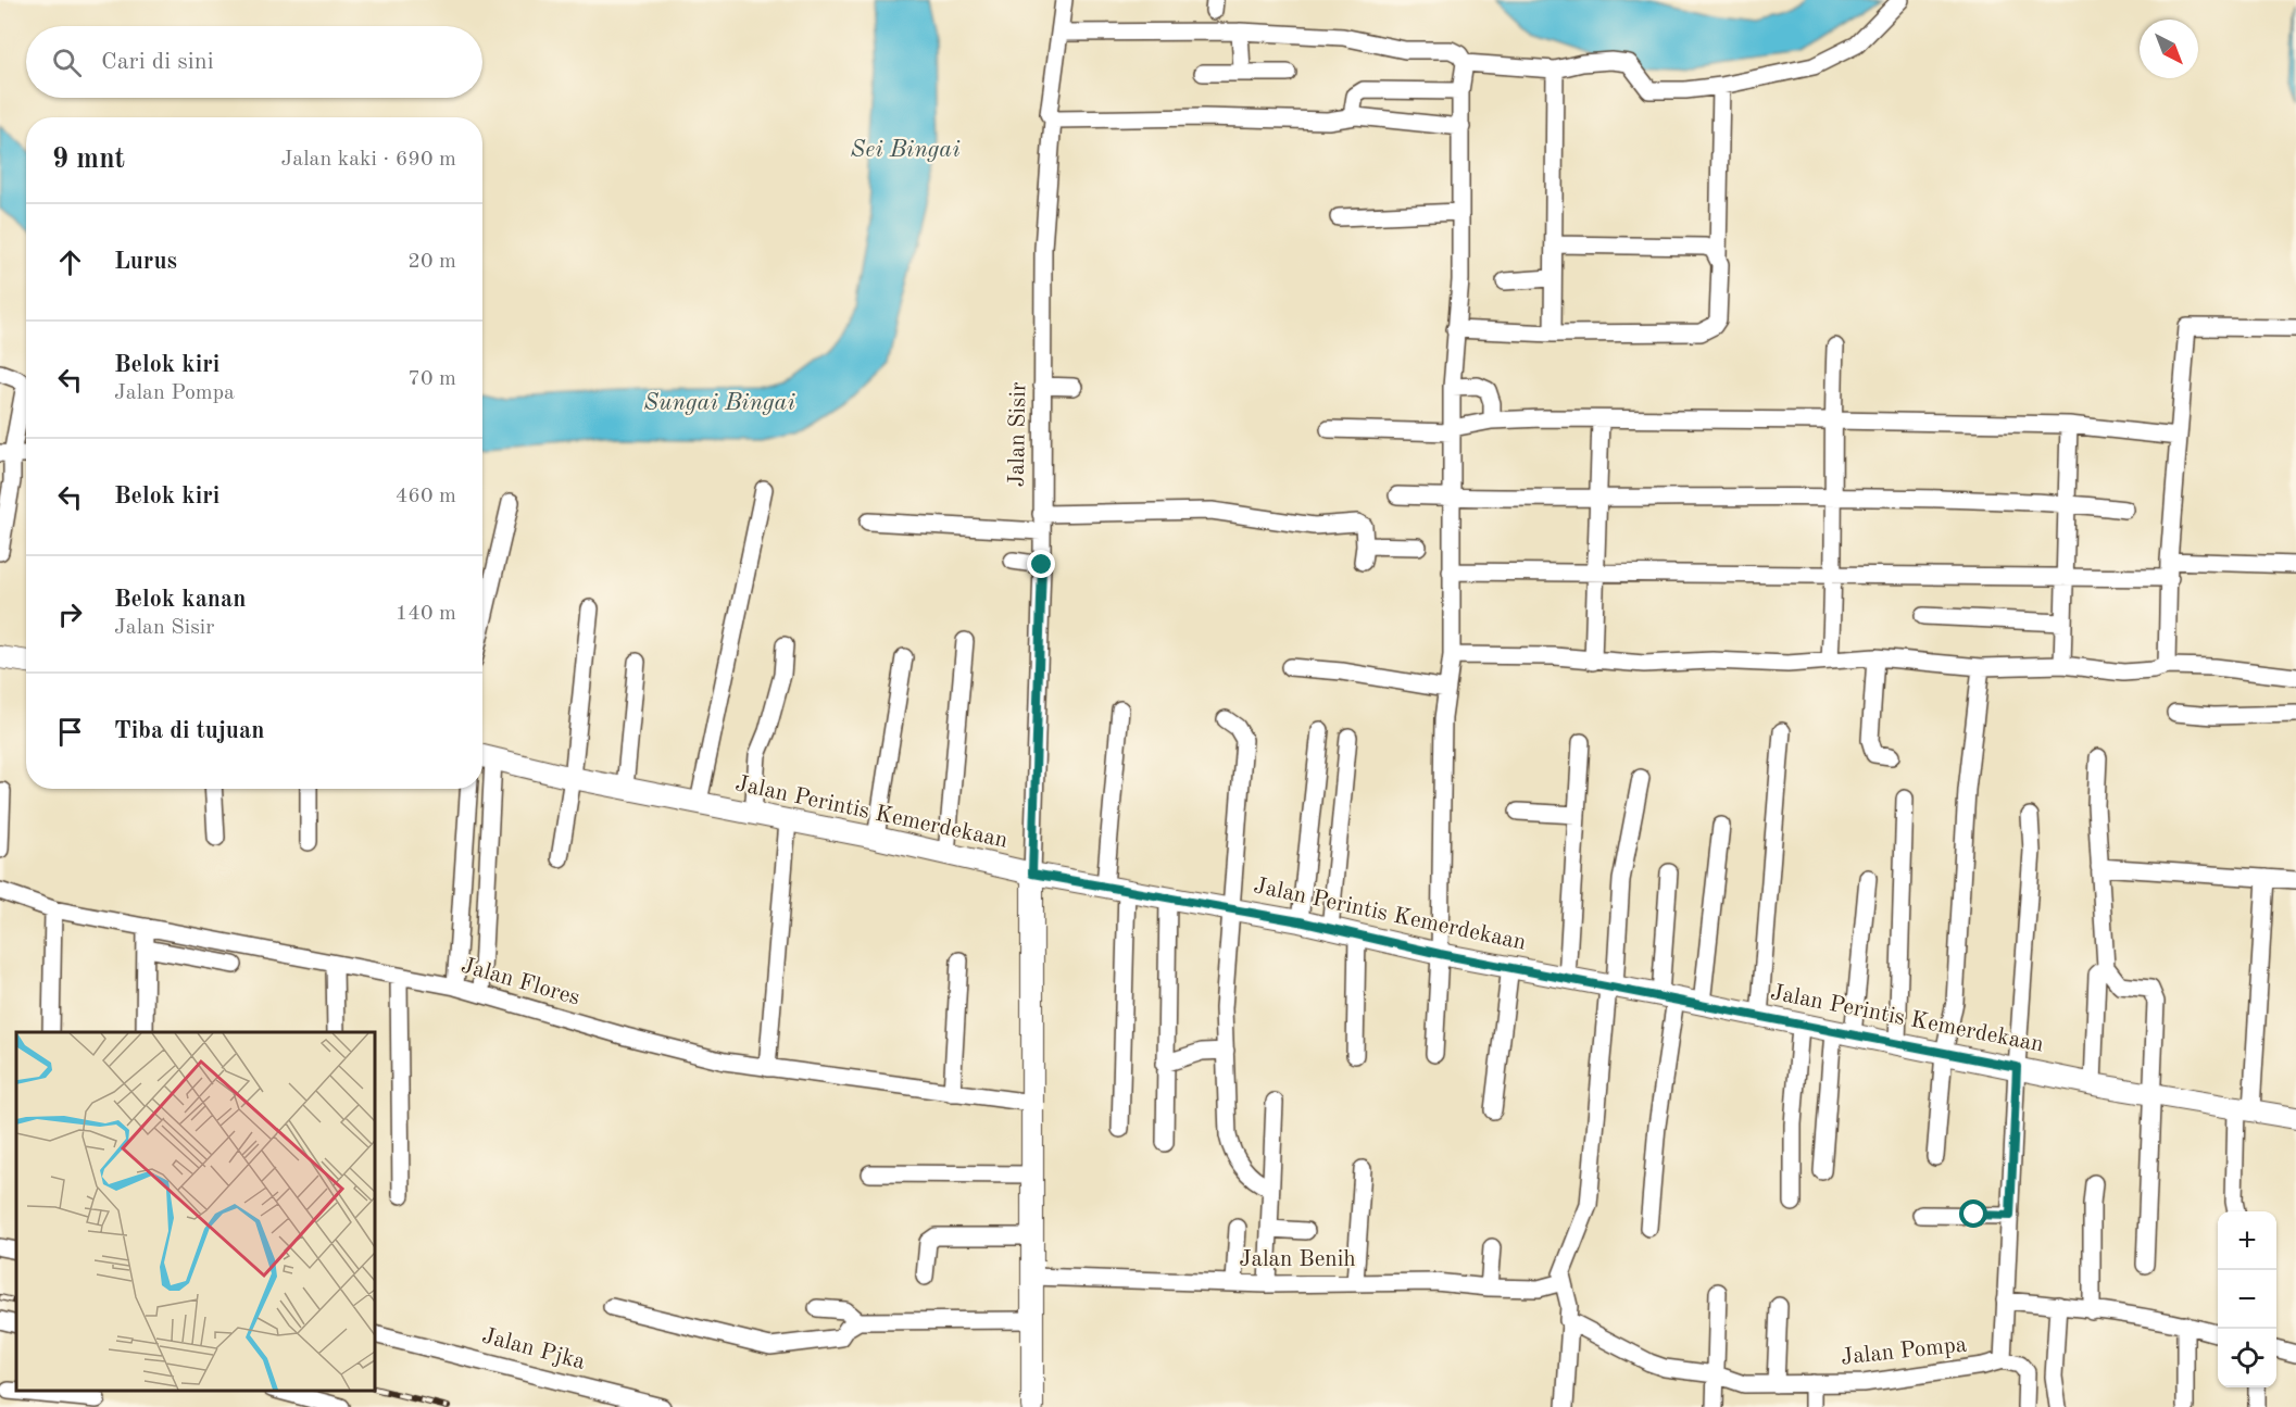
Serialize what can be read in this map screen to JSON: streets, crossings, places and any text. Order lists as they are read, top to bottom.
{
  "streets": {
    "street": [
      "Jalan Sisir",
      "Jalan Perintis Kemerdekaan",
      "Jalan Flores",
      "Jalan Benih",
      "Jalan Pjka",
      "Jalan Pompa"
    ]
  },
  "crossings": [
    ["Jalan Sisir", "Jalan Perintis Kemerdekaan"]
  ],
  "water": ["Sei Bingai", "Sungai Bingai"],
  "north": "bottom right",
  "page": {
    "search": "Cari di sini",
    "heading": ["9 mnt", "Jalan kaki · 690 m"],
    "list": [
      ["Lurus", "20 m"],
      ["Belok kiri", "Jalan Pompa", "70 m"],
      ["Belok kiri", "460 m"],
      ["Belok kanan", "Jalan Sisir", "140 m"],
      "Tiba di tujuan"
    ],
    "map_buttons": ["+", "−"]
  }
}
